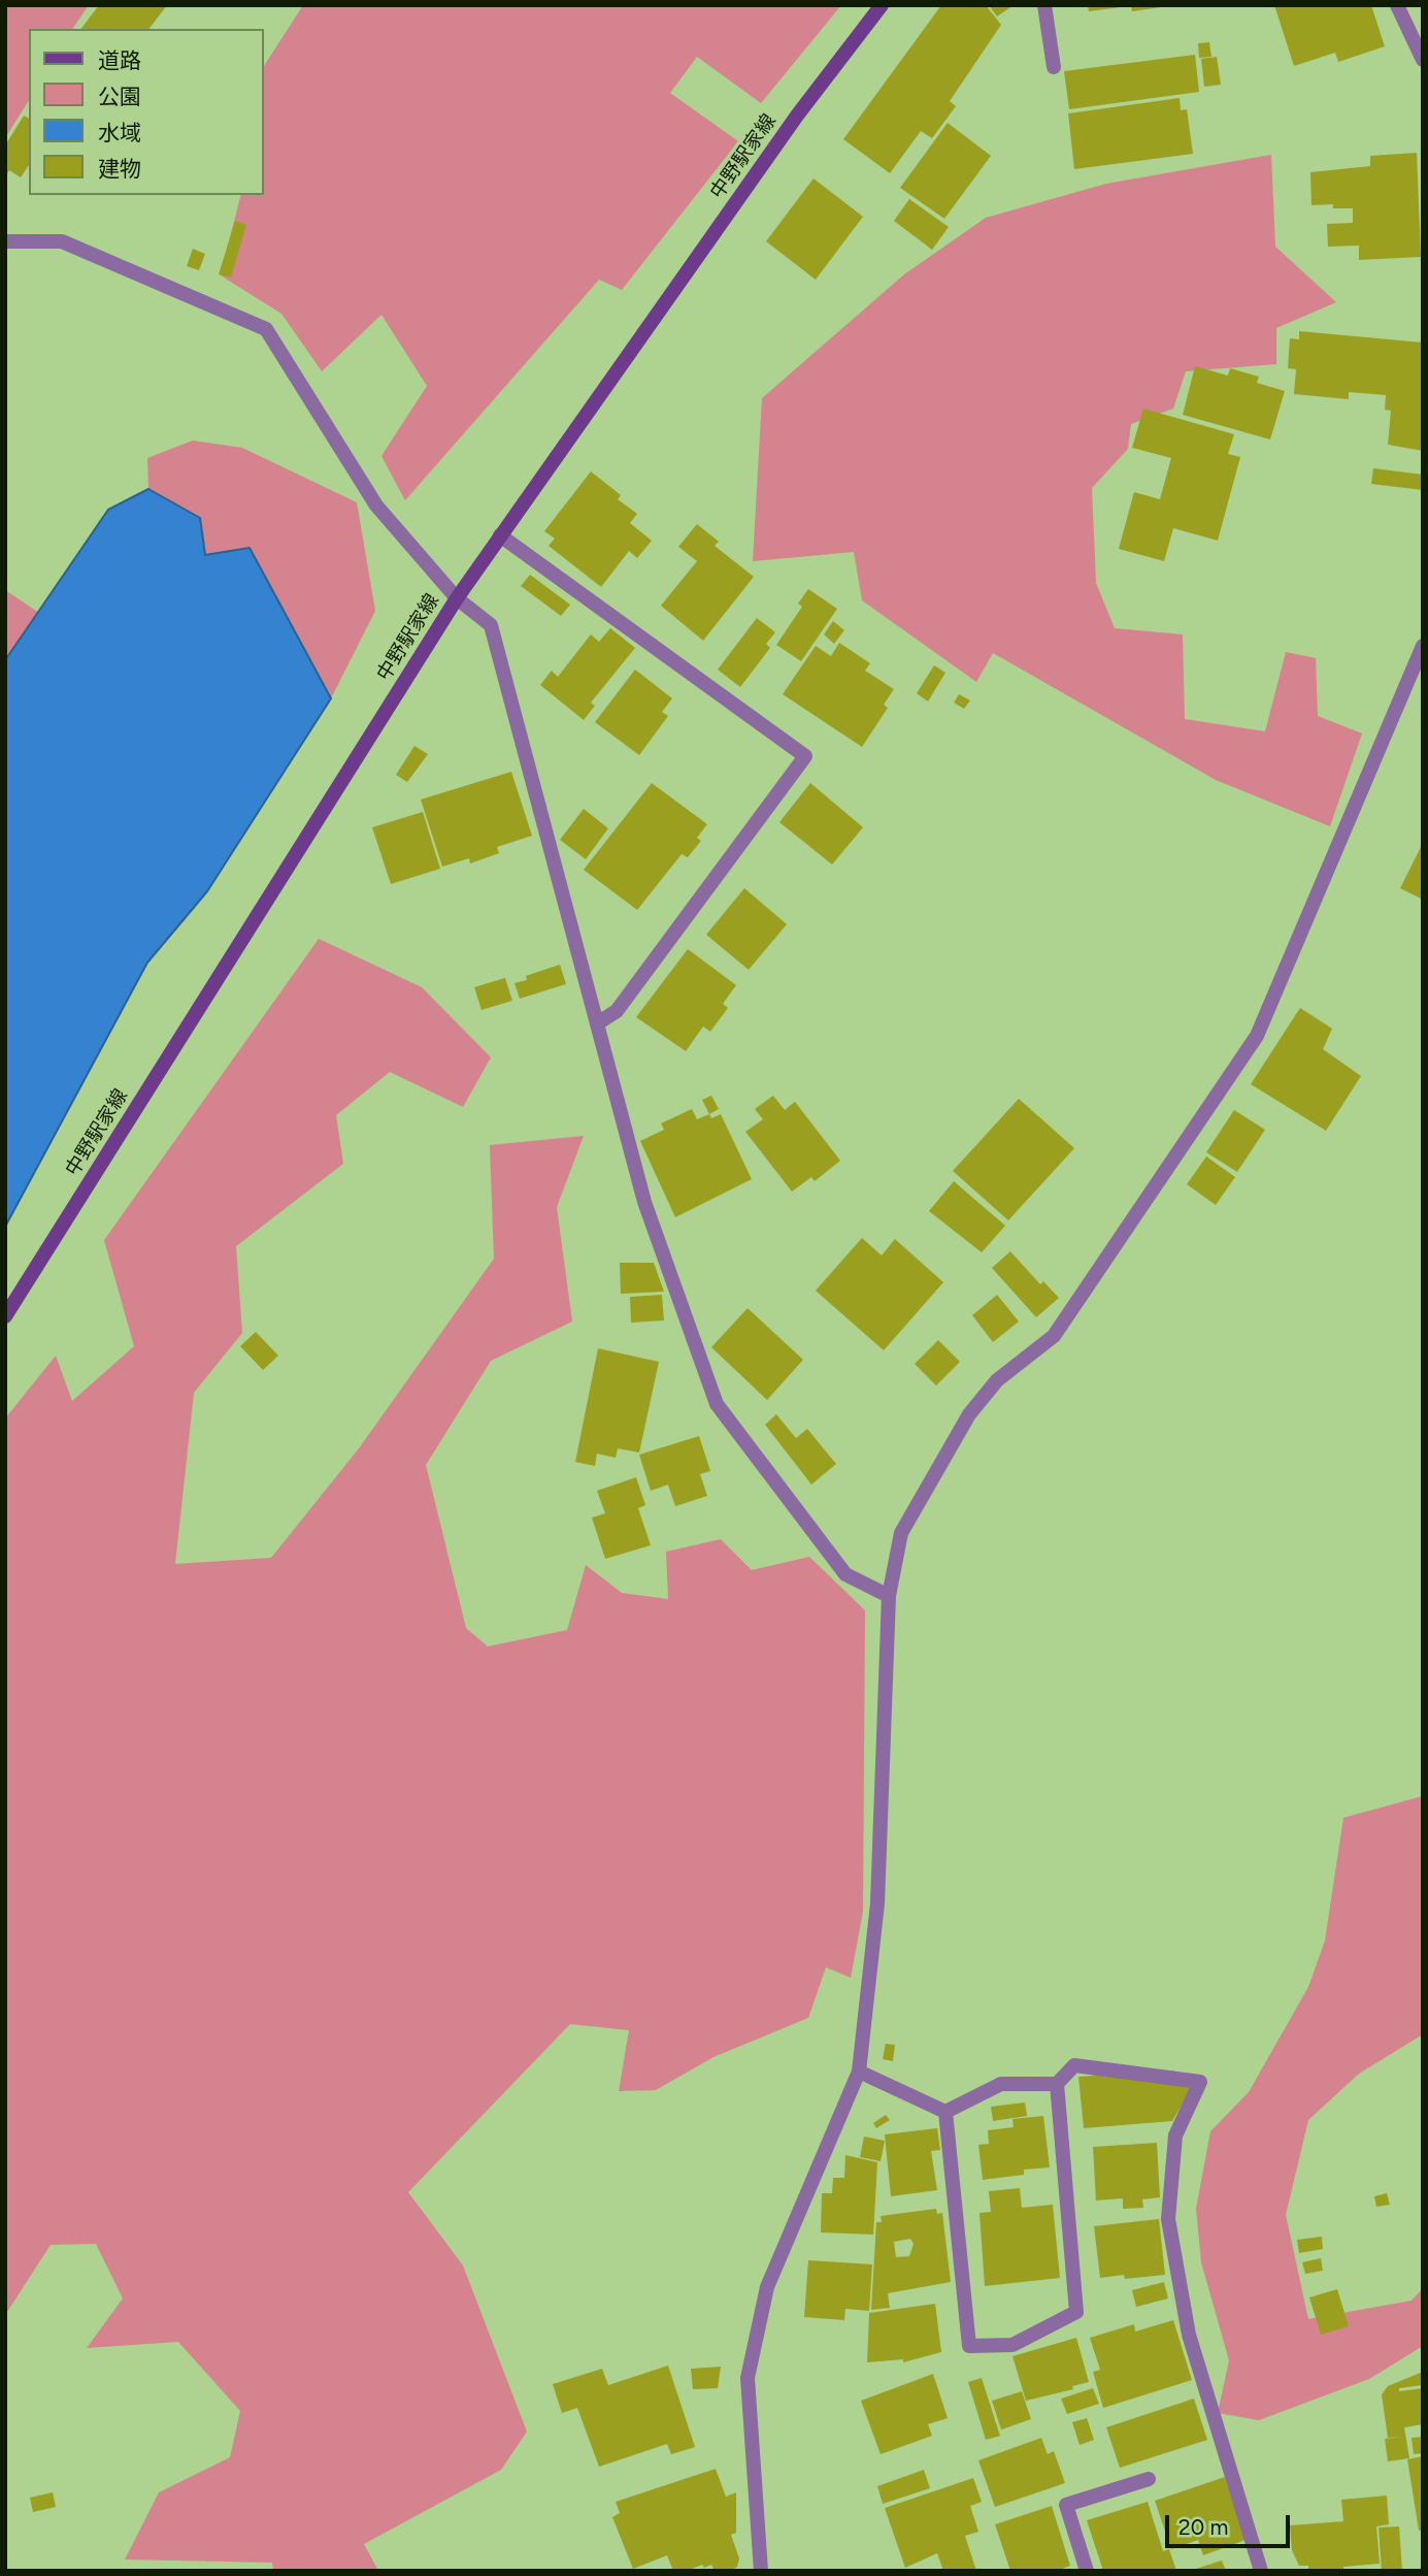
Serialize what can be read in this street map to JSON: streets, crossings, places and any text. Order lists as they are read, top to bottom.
{
  "streets": {
    "main road": ["中野駅家線"]
  },
  "legend": [
    "道路",
    "公園",
    "水域",
    "建物"
  ],
  "scale_bar": "20 m"
}
